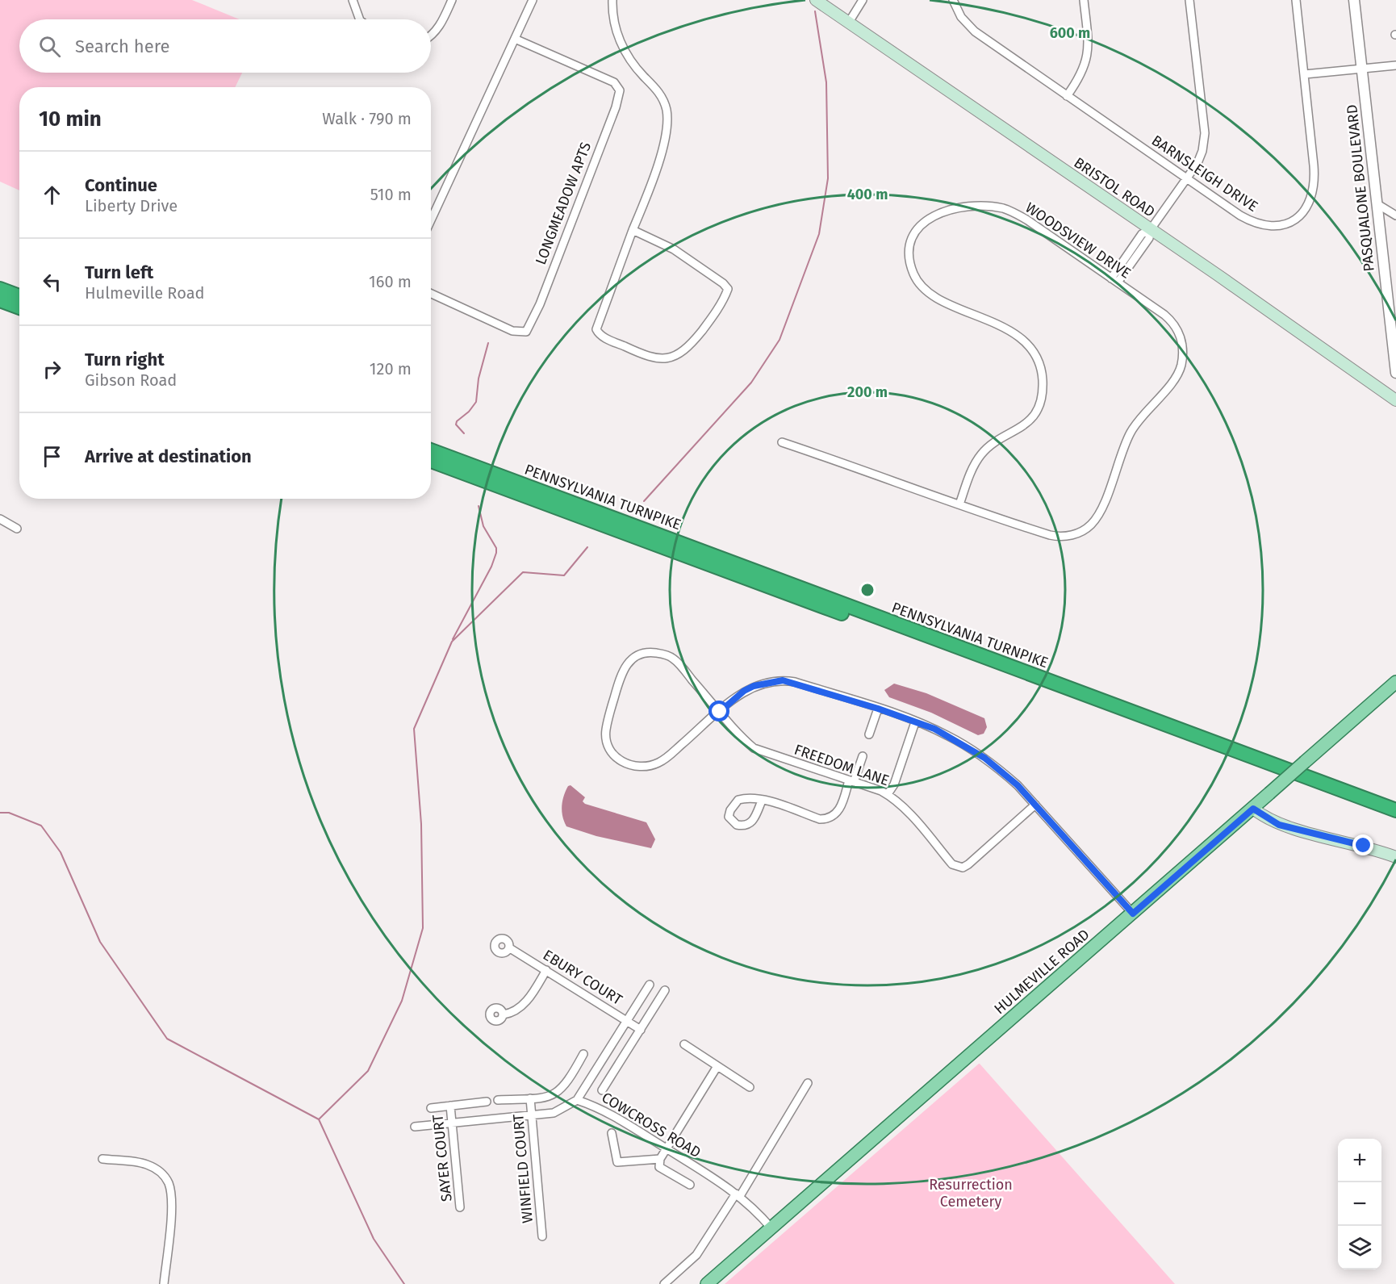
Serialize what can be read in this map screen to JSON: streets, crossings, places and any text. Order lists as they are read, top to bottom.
{
  "streets": {
    "highway": ["PENNSYLVANIA TURNPIKE"],
    "main road": ["BRISTOL ROAD", "HULMEVILLE ROAD"],
    "street": [
      "BARNSLEIGH DRIVE",
      "PASQUALONE BOULEVARD",
      "LONGMEADOW APTS",
      "WOODSVIEW DRIVE",
      "FREEDOM LANE",
      "EBURY COURT",
      "COWCROSS ROAD",
      "SAYER COURT",
      "WINFIELD COURT"
    ]
  },
  "crossings": [
    ["HULMEVILLE ROAD", "COWCROSS ROAD"]
  ],
  "parks": ["Resurrection Cemetery"],
  "page": {
    "search": "Search here",
    "heading": ["10 min", "Walk · 790 m"],
    "list": [
      ["Continue", "Liberty Drive", "510 m"],
      ["Turn left", "Hulmeville Road", "160 m"],
      ["Turn right", "Gibson Road", "120 m"],
      "Arrive at destination"
    ],
    "map_buttons": ["+", "−"]
  },
  "rings": ["600 m", "400 m", "200 m"]
}
